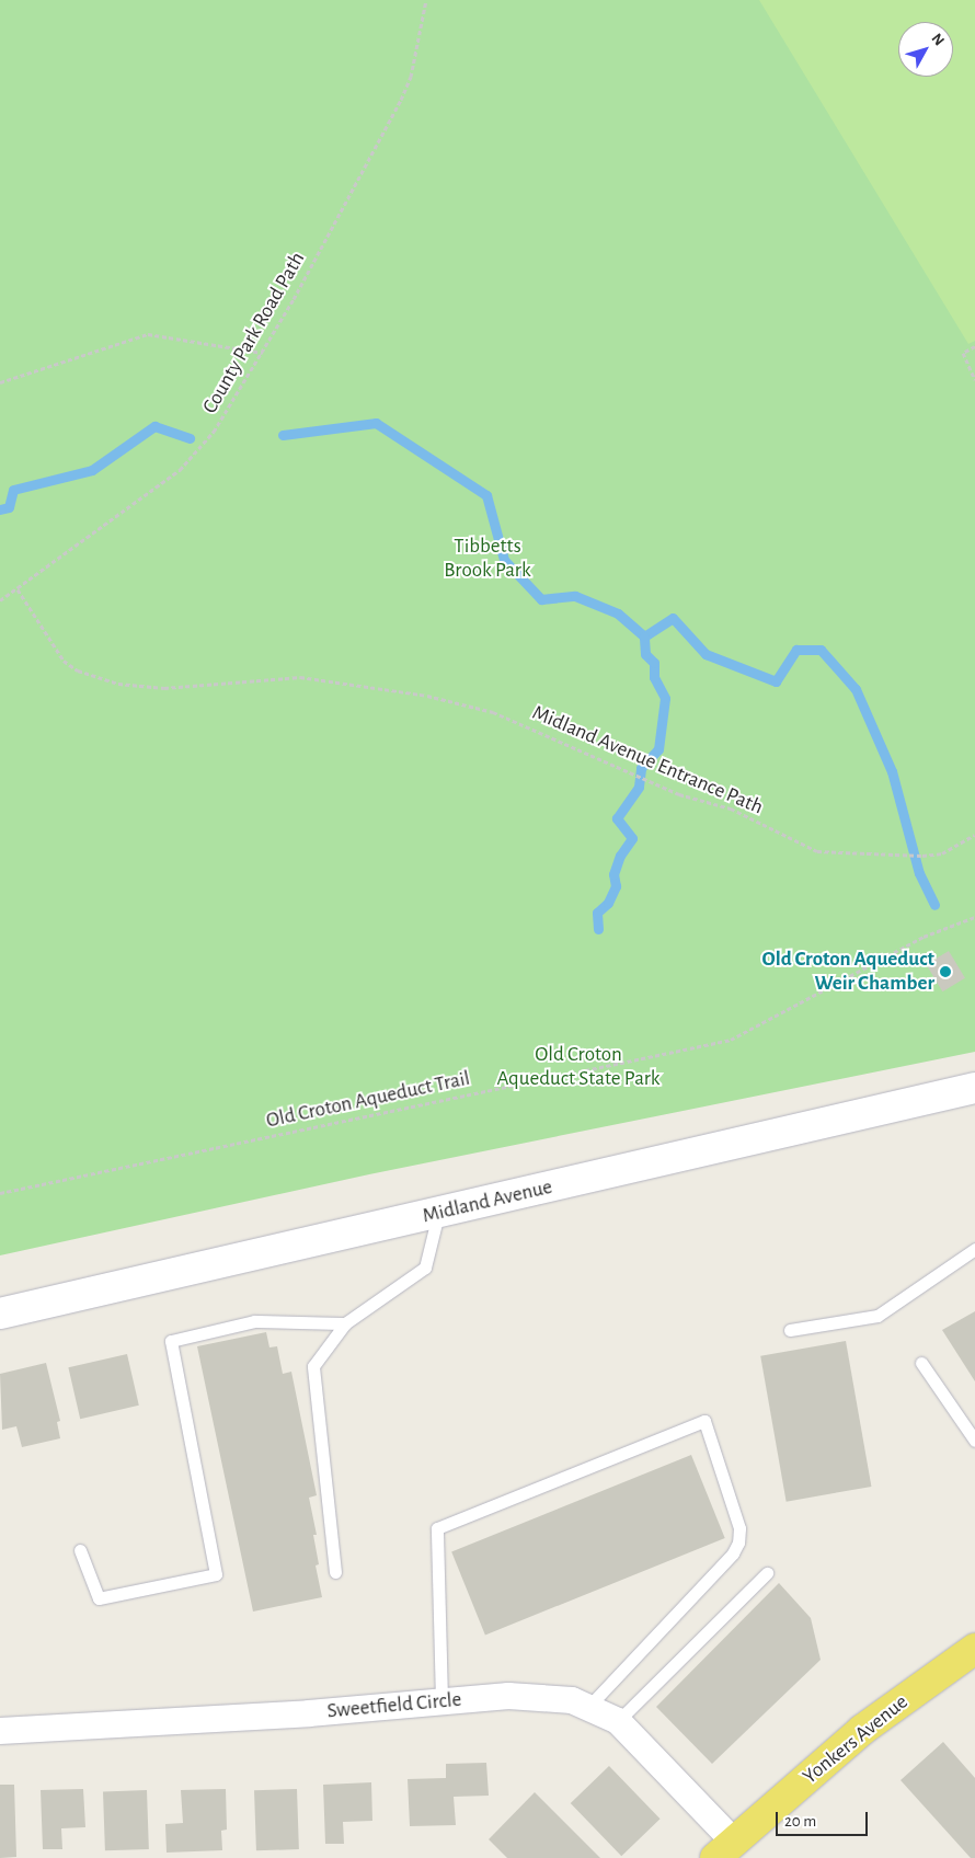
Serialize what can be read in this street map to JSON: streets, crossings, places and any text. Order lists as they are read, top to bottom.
{
  "streets": {
    "main road": ["Yonkers Avenue"],
    "street": ["Midland Avenue", "Sweetfield Circle"],
    "path": ["County Park Road Path", "Midland Avenue Entrance Path", "Old Croton Aqueduct Trail"]
  },
  "crossings": [
    ["County Park Road Path", "Midland Avenue Entrance Path"],
    ["Sweetfield Circle", "Yonkers Avenue"]
  ],
  "parks": ["Tibbetts Brook Park", "Old Croton Aqueduct State Park"],
  "places": ["Old Croton Aqueduct Weir Chamber"],
  "scale_bar": "20 m",
  "north": "top right"
}
